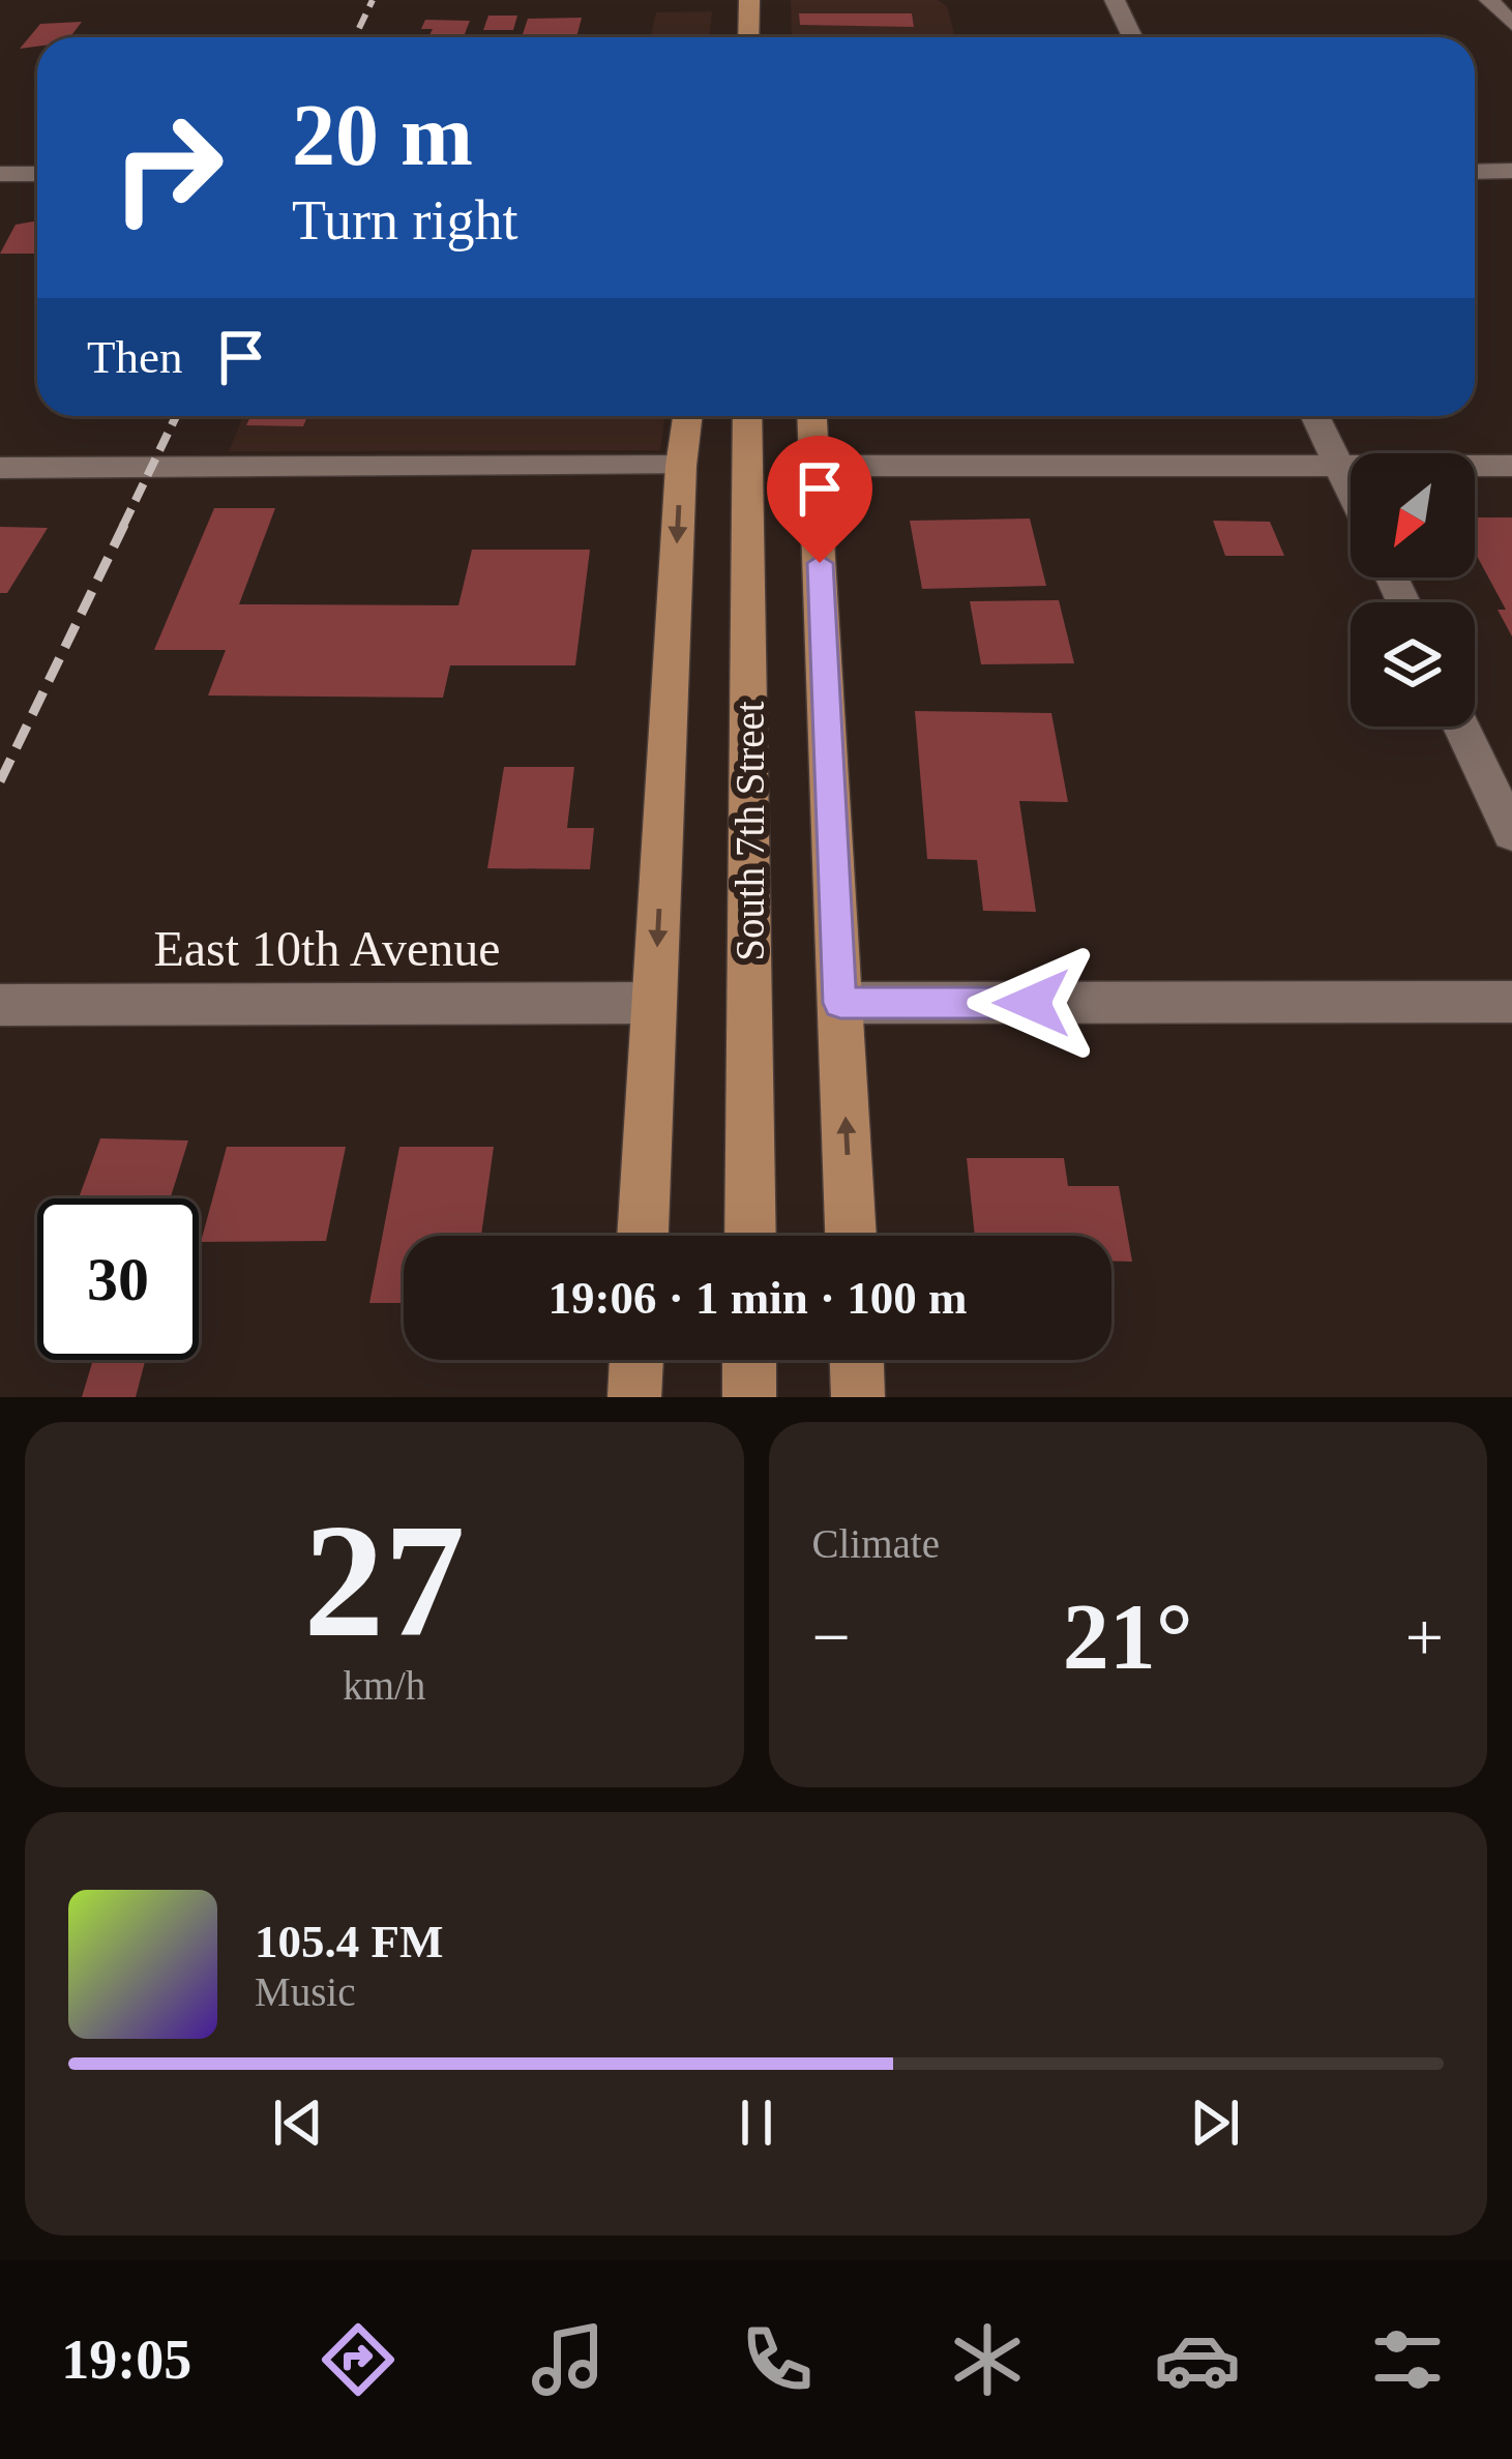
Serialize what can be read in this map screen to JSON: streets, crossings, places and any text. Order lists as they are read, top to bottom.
{
  "streets": {
    "main road": ["South 7th Street"],
    "street": ["East 10th Avenue"]
  },
  "north": "bottom left",
  "page": {
    "turn": ["20 m", "Turn right"],
    "then": "Then",
    "limit": "30",
    "trip": "19:06 · 1 min · 100 m",
    "tile": [
      ["27", "km/h"],
      "Climate"
    ],
    "heat": ["−", "21°", "+"],
    "song": ["105.4 FM", "Music"],
    "tabs": "19:05"
  }
}
